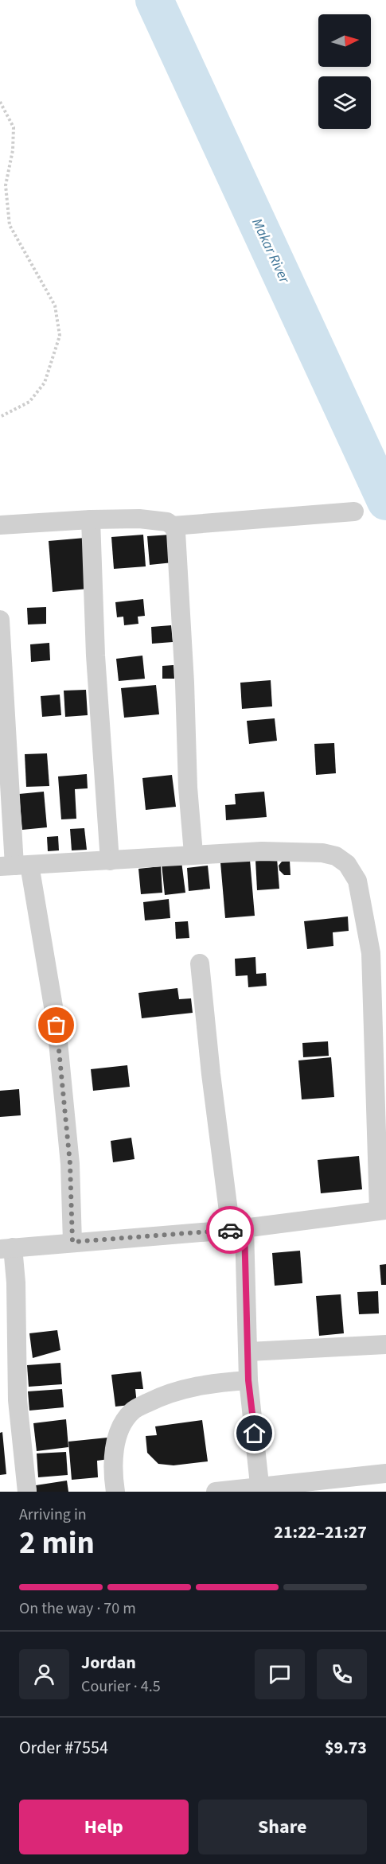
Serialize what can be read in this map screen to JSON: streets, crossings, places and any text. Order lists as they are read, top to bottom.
{
  "water": ["Makar River"],
  "north": "right",
  "page": {
    "heading": ["2 min", "Arriving in", "21:22–21:27"],
    "panel": [
      "Jordan",
      "Courier · 4.5",
      "Order #7554",
      "$9.73"
    ],
    "bar": "On the way · 70 m",
    "buttons": ["Help", "Share"]
  }
}
